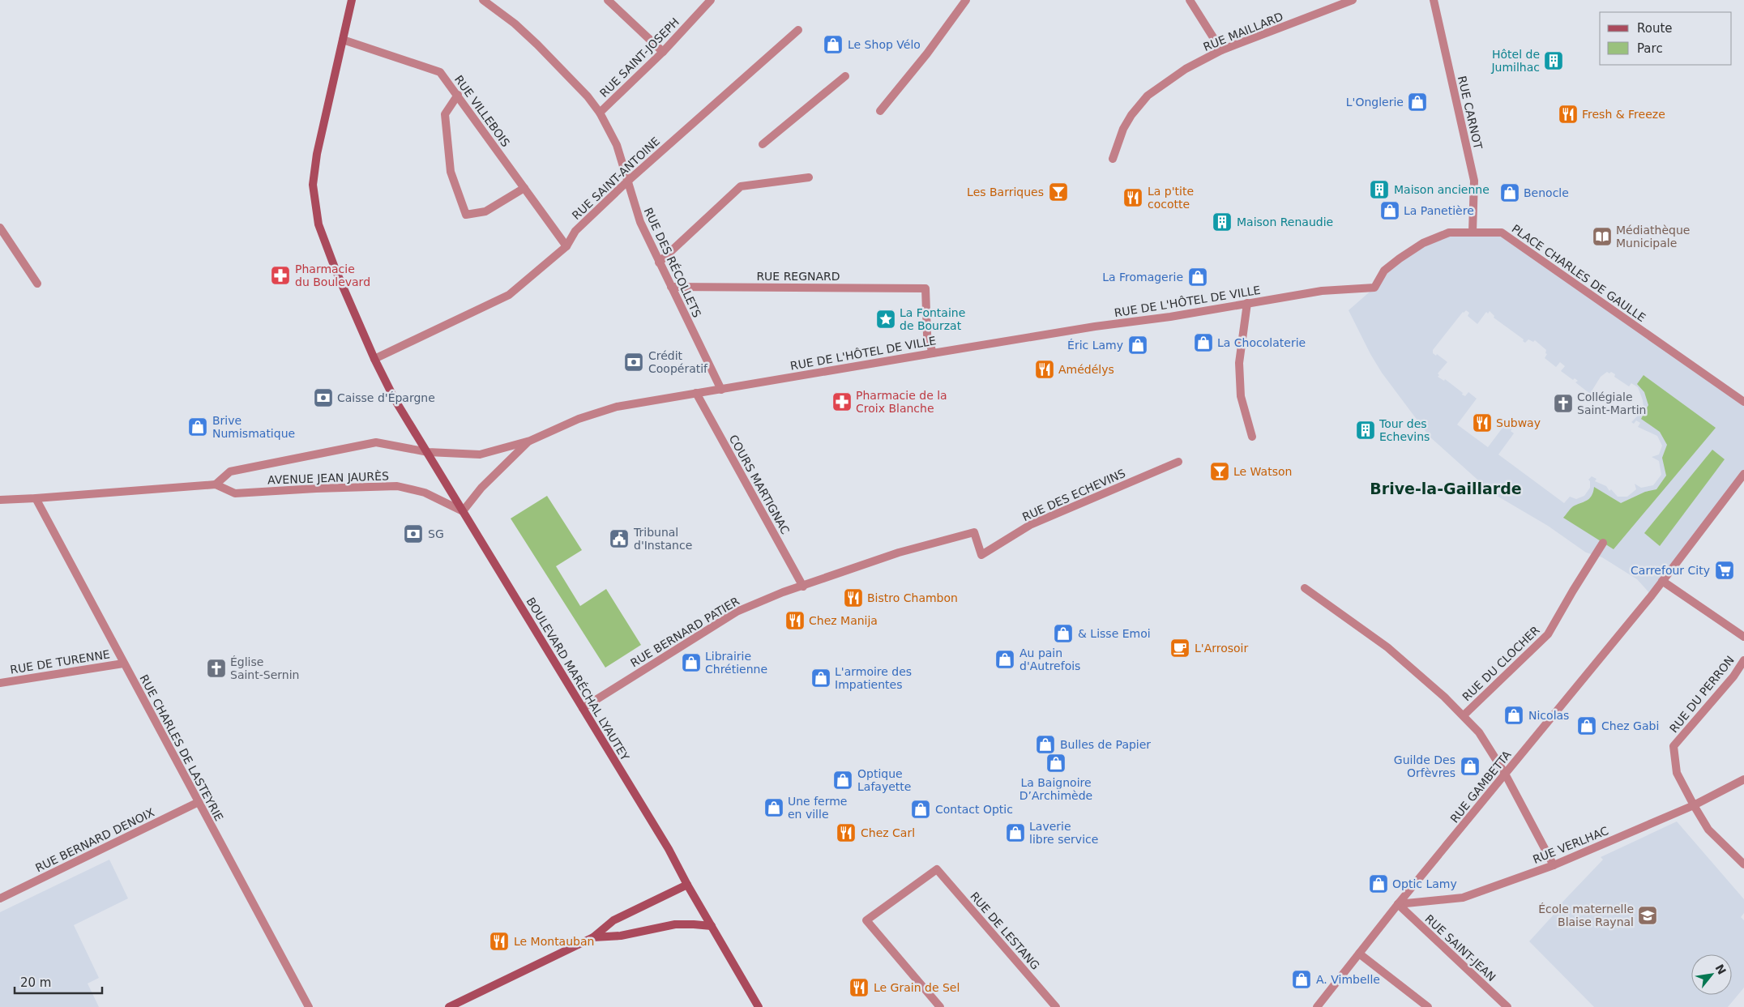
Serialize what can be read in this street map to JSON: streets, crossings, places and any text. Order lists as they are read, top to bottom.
{
  "streets": {
    "main road": ["BOULEVARD MARÉCHAL LYAUTEY"],
    "street": [
      "RUE MAILLARD",
      "RUE SAINT-JOSEPH",
      "RUE VILLEBOIS",
      "RUE CARNOT",
      "RUE SAINT-ANTOINE",
      "RUE DES RÉCOLLETS",
      "PLACE CHARLES DE GAULLE",
      "RUE REGNARD",
      "RUE DE L'HÔTEL DE VILLE",
      "AVENUE JEAN JAURÈS",
      "COURS MARTIGNAC",
      "RUE DES ECHEVINS",
      "RUE BERNARD PATIER",
      "RUE DE TURENNE",
      "RUE DU CLOCHER",
      "RUE DU PERRON",
      "RUE CHARLES DE LASTEYRIE",
      "RUE GAMBETTA",
      "RUE BERNARD DENOIX",
      "RUE VERLHAC",
      "RUE DE LESTANG",
      "RUE SAINT-JEAN"
    ]
  },
  "crossings": [
    ["RUE SAINT-JOSEPH", "RUE DES RÉCOLLETS"],
    ["RUE VILLEBOIS", "RUE SAINT-ANTOINE"],
    ["RUE VILLEBOIS", "BOULEVARD MARÉCHAL LYAUTEY"],
    ["RUE CARNOT", "PLACE CHARLES DE GAULLE"],
    ["RUE SAINT-ANTOINE", "RUE DES RÉCOLLETS"],
    ["RUE SAINT-ANTOINE", "BOULEVARD MARÉCHAL LYAUTEY"],
    ["RUE DES RÉCOLLETS", "RUE REGNARD"],
    ["RUE DES RÉCOLLETS", "RUE DE L'HÔTEL DE VILLE"],
    ["PLACE CHARLES DE GAULLE", "RUE DE L'HÔTEL DE VILLE"],
    ["RUE REGNARD", "RUE DE L'HÔTEL DE VILLE"],
    ["RUE DE L'HÔTEL DE VILLE", "AVENUE JEAN JAURÈS"],
    ["RUE DE L'HÔTEL DE VILLE", "COURS MARTIGNAC"],
    ["RUE DE L'HÔTEL DE VILLE", "BOULEVARD MARÉCHAL LYAUTEY"],
    ["AVENUE JEAN JAURÈS", "BOULEVARD MARÉCHAL LYAUTEY"],
    ["AVENUE JEAN JAURÈS", "RUE CHARLES DE LASTEYRIE"],
    ["COURS MARTIGNAC", "RUE DES ECHEVINS"],
    ["COURS MARTIGNAC", "RUE BERNARD PATIER"],
    ["RUE DES ECHEVINS", "RUE BERNARD PATIER"],
    ["RUE BERNARD PATIER", "BOULEVARD MARÉCHAL LYAUTEY"],
    ["RUE DE TURENNE", "RUE CHARLES DE LASTEYRIE"],
    ["RUE DU PERRON", "RUE VERLHAC"],
    ["RUE CHARLES DE LASTEYRIE", "RUE BERNARD DENOIX"],
    ["RUE GAMBETTA", "RUE VERLHAC"],
    ["RUE GAMBETTA", "RUE SAINT-JEAN"],
    ["RUE VERLHAC", "RUE SAINT-JEAN"]
  ],
  "districts": ["Brive-la-Gaillarde"],
  "places": {
    "shop": [
      "Le Shop Vélo",
      "L'Onglerie",
      "Benocle",
      "La Panetière",
      "La Fromagerie",
      "La Chocolaterie",
      "Éric Lamy",
      "Brive Numismatique",
      "& Lisse Emoi",
      "Au pain d'Autrefois",
      "Librairie Chrétienne",
      "L'armoire des Impatientes",
      "Nicolas",
      "Chez Gabi",
      "Bulles de Papier",
      "La Baignoire D’Archimède",
      "Guilde Des Orfèvres",
      "Optique Lafayette",
      "Une ferme en ville",
      "Contact Optic",
      "Laverie libre service",
      "Optic Lamy",
      "A. Vimbelle"
    ],
    "building": [
      "Hôtel de Jumilhac",
      "Maison ancienne",
      "Maison Renaudie",
      "Tour des Echevins"
    ],
    "restaurant": [
      "Fresh & Freeze",
      "La p'tite cocotte",
      "Amédélys",
      "Subway",
      "Bistro Chambon",
      "Chez Manija",
      "Chez Carl",
      "Le Montauban",
      "Le Grain de Sel"
    ],
    "bar": ["Les Barriques", "Le Watson"],
    "library": ["Médiathèque Municipale"],
    "pharmacy": ["Pharmacie du Boulevard", "Pharmacie de la Croix Blanche"],
    "place": ["La Fontaine de Bourzat"],
    "bank": ["Crédit Coopératif", "Caisse d'Épargne", "SG"],
    "church": ["Collégiale Saint-Martin", "Église Saint-Sernin"],
    "public building": ["Tribunal d'Instance"],
    "supermarket": ["Carrefour City"],
    "cafe": ["L'Arrosoir"],
    "school or university": ["École maternelle Blaise Raynal"]
  },
  "legend": ["Route", "Parc"],
  "scale_bar": "20 m",
  "north": "top right"
}
